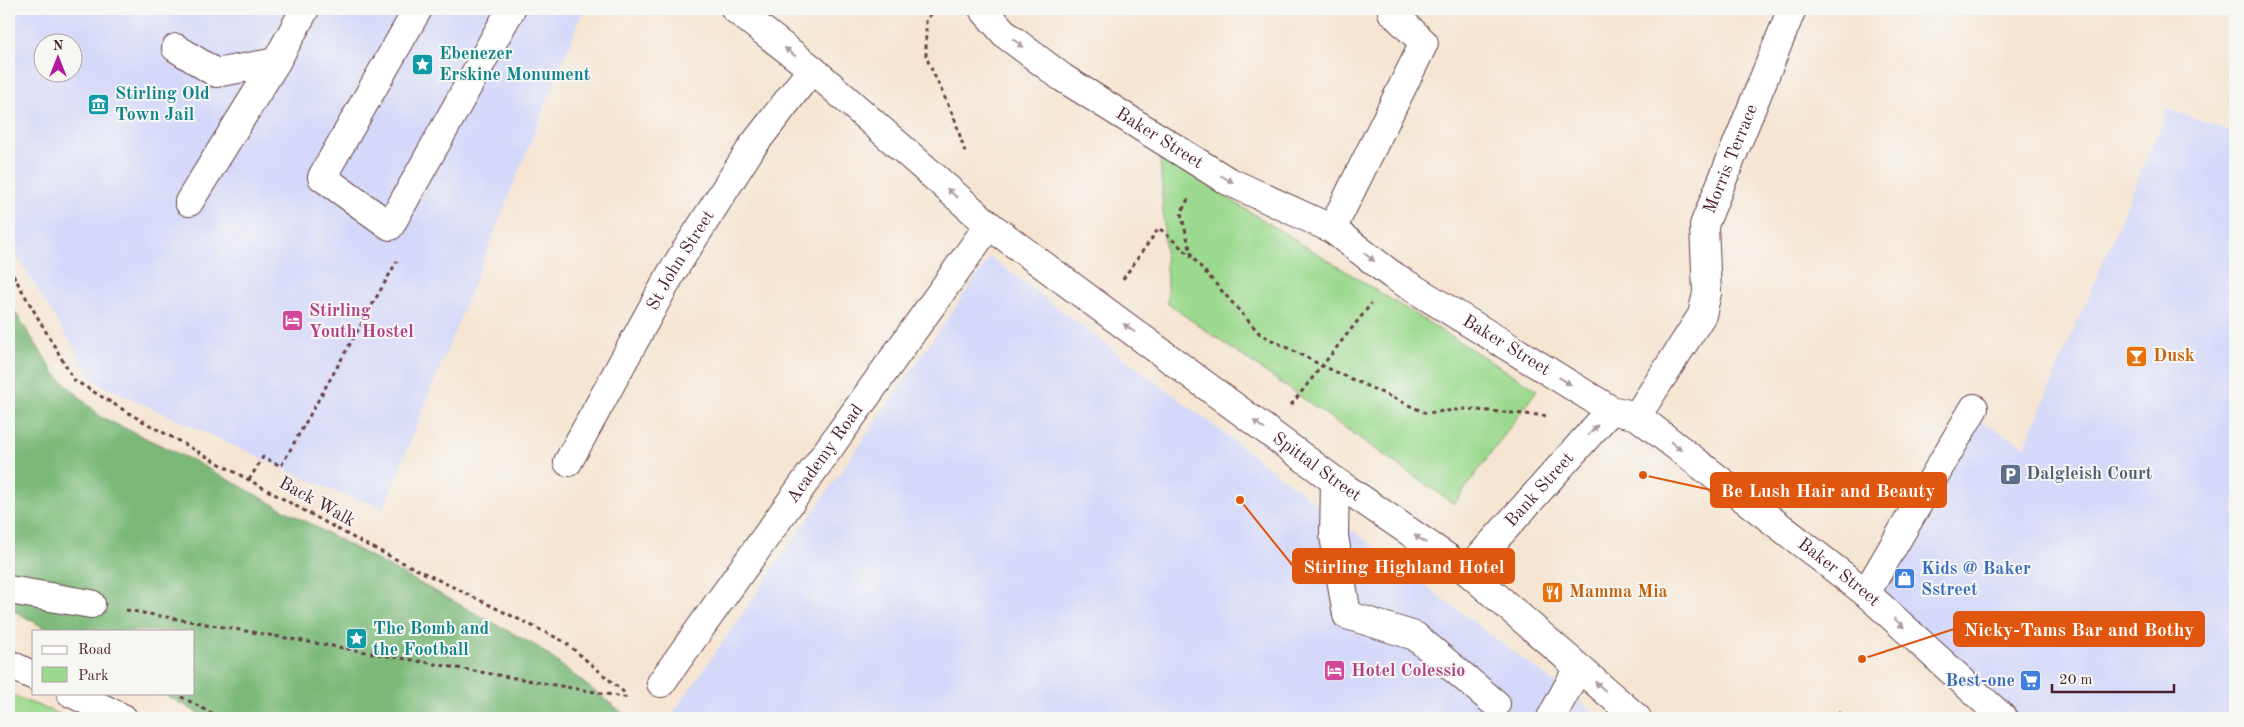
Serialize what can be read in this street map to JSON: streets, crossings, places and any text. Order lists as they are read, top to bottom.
{
  "streets": {
    "street": [
      "Baker Street",
      "Morris Terrace",
      "St John Street",
      "Academy Road",
      "Spittal Street",
      "Bank Street"
    ],
    "path": ["Back Walk"]
  },
  "crossings": [
    ["Baker Street", "Morris Terrace"],
    ["Baker Street", "Bank Street"],
    ["Morris Terrace", "Bank Street"],
    ["Academy Road", "Spittal Street"],
    ["Spittal Street", "Bank Street"]
  ],
  "one_way": ["Baker Street", "Spittal Street", "Bank Street"],
  "places": {
    "place": ["Ebenezer Erskine Monument", "The Bomb and the Football"],
    "museum": ["Stirling Old Town Jail"],
    "hotel": ["Stirling Youth Hostel", "Hotel Colessio"],
    "bar": ["Dusk"],
    "parking": ["Dalgleish Court"],
    "other": ["Be Lush Hair and Beauty", "Stirling Highland Hotel", "Nicky-Tams Bar and Bothy"],
    "shop": ["Kids @ Baker Sstreet"],
    "restaurant": ["Mamma Mia"],
    "supermarket": ["Best-one"]
  },
  "legend": ["Road", "Park"],
  "scale_bar": "20 m",
  "north": "top"
}
